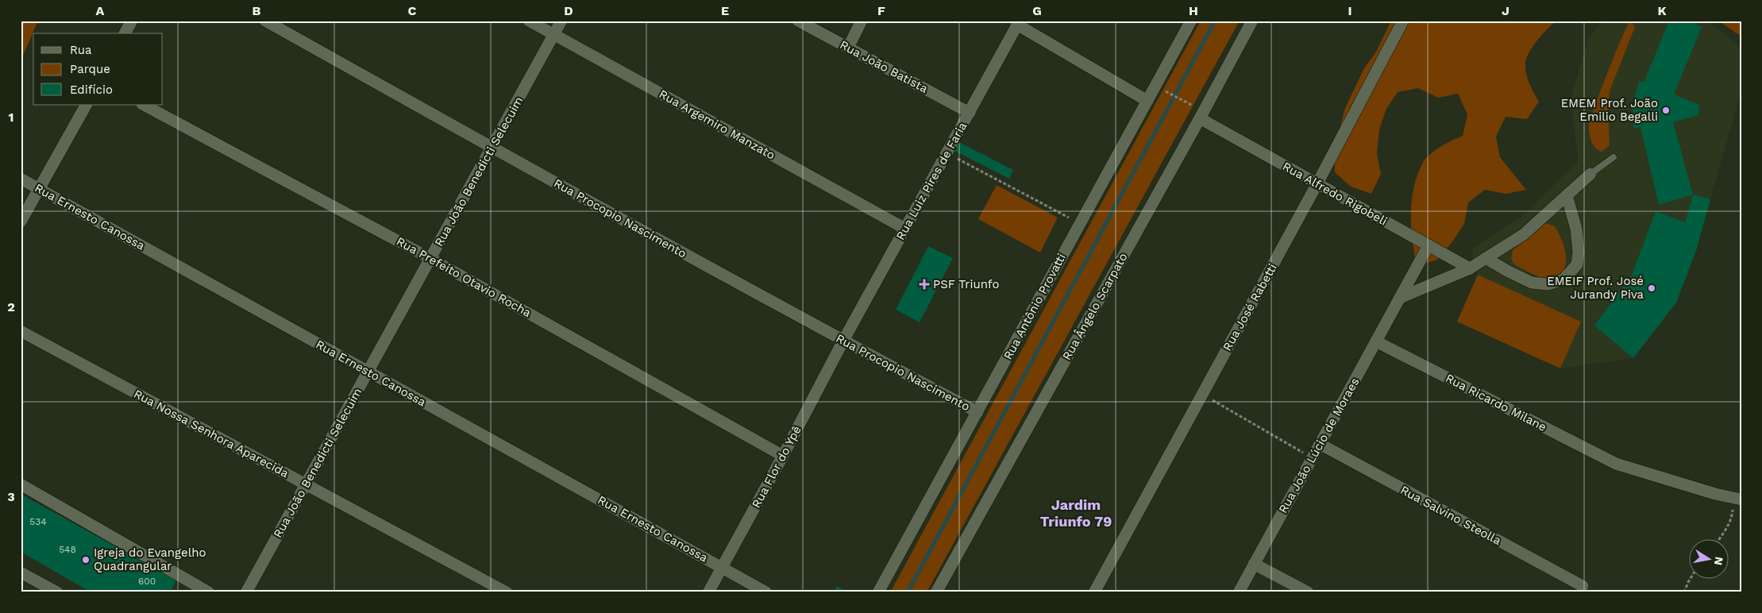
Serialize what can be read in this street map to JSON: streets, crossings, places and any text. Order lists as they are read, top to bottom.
{
  "streets": {
    "street": [
      "Rua João Batista",
      "Rua Argemiro Manzato",
      "Rua João Benedicti Selecuim",
      "Rua Luiz Pires de Faria",
      "Rua Alfredo Rigobeli",
      "Rua Ernesto Canossa",
      "Rua Procopio Nascimento",
      "Rua Prefeito Otavio Rocha",
      "Rua Antônio Provatti",
      "Rua Ângelo Scarpato",
      "Rua José Rabetti",
      "Rua Ricardo Milane",
      "Rua Nossa Senhora Aparecida",
      "Rua João Lúcio de Moraes",
      "Rua Flor do Ypê",
      "Rua Salvino Steolla"
    ]
  },
  "crossings": [
    ["Rua João Batista", "Rua Luiz Pires de Faria"],
    ["Rua Argemiro Manzato", "Rua João Benedicti Selecuim"],
    ["Rua Argemiro Manzato", "Rua Luiz Pires de Faria"],
    ["Rua João Benedicti Selecuim", "Rua Ernesto Canossa"],
    ["Rua João Benedicti Selecuim", "Rua Procopio Nascimento"],
    ["Rua João Benedicti Selecuim", "Rua Prefeito Otavio Rocha"],
    ["Rua João Benedicti Selecuim", "Rua Nossa Senhora Aparecida"],
    ["Rua Luiz Pires de Faria", "Rua Procopio Nascimento"],
    ["Rua Luiz Pires de Faria", "Rua Flor do Ypê"],
    ["Rua Alfredo Rigobeli", "Rua Ângelo Scarpato"],
    ["Rua Alfredo Rigobeli", "Rua José Rabetti"],
    ["Rua Alfredo Rigobeli", "Rua João Lúcio de Moraes"],
    ["Rua Ernesto Canossa", "Rua Flor do Ypê"],
    ["Rua Procopio Nascimento", "Rua Antônio Provatti"],
    ["Rua Procopio Nascimento", "Rua Flor do Ypê"],
    ["Rua Prefeito Otavio Rocha", "Rua Flor do Ypê"],
    ["Rua Ricardo Milane", "Rua João Lúcio de Moraes"],
    ["Rua João Lúcio de Moraes", "Rua Salvino Steolla"]
  ],
  "districts": ["Jardim Triunfo 79"],
  "places": {
    "other": ["EMEM Prof. João Emilio Begalli", "EMEIF Prof. José Jurandy Piva", "Igreja do Evangelho Quadrangular"],
    "health": ["PSF Triunfo"]
  },
  "house_numbers": ["534", "548", "600"],
  "legend": ["Rua", "Parque", "Edifício"],
  "north": "right",
  "grid": {
    "columns": [
      "A",
      "B",
      "C",
      "D",
      "E",
      "F",
      "G",
      "H",
      "I",
      "J",
      "K"
    ],
    "rows": ["1", "2", "3"]
  }
}
